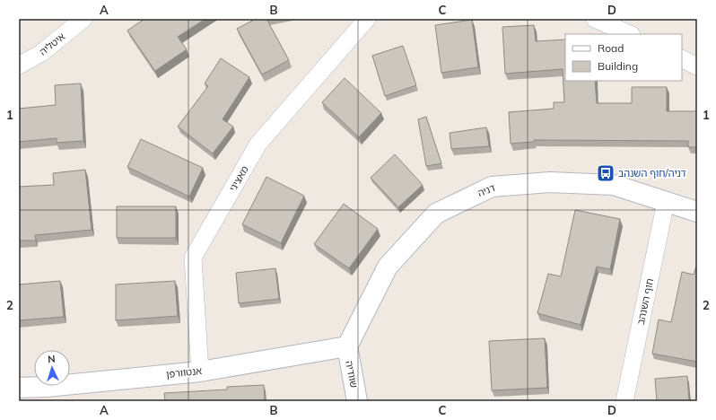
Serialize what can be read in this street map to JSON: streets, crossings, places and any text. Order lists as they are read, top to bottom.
{
  "streets": {
    "street": [
      "איטליה",
      "מאציני",
      "דניה",
      "חוף השנהב",
      "אנטוורפן",
      "שוודיה"
    ]
  },
  "crossings": [
    ["מאציני", "אנטוורפן"],
    ["דניה", "חוף השנהב"],
    ["דניה", "אנטוורפן"],
    ["דניה", "שוודיה"],
    ["אנטוורפן", "שוודיה"]
  ],
  "places": {
    "bus stop": ["דניה/חוף השנהב"]
  },
  "legend": ["Road", "Building"],
  "north": "top",
  "grid": {
    "columns": [
      "A",
      "B",
      "C",
      "D"
    ],
    "rows": ["1", "2"]
  }
}
